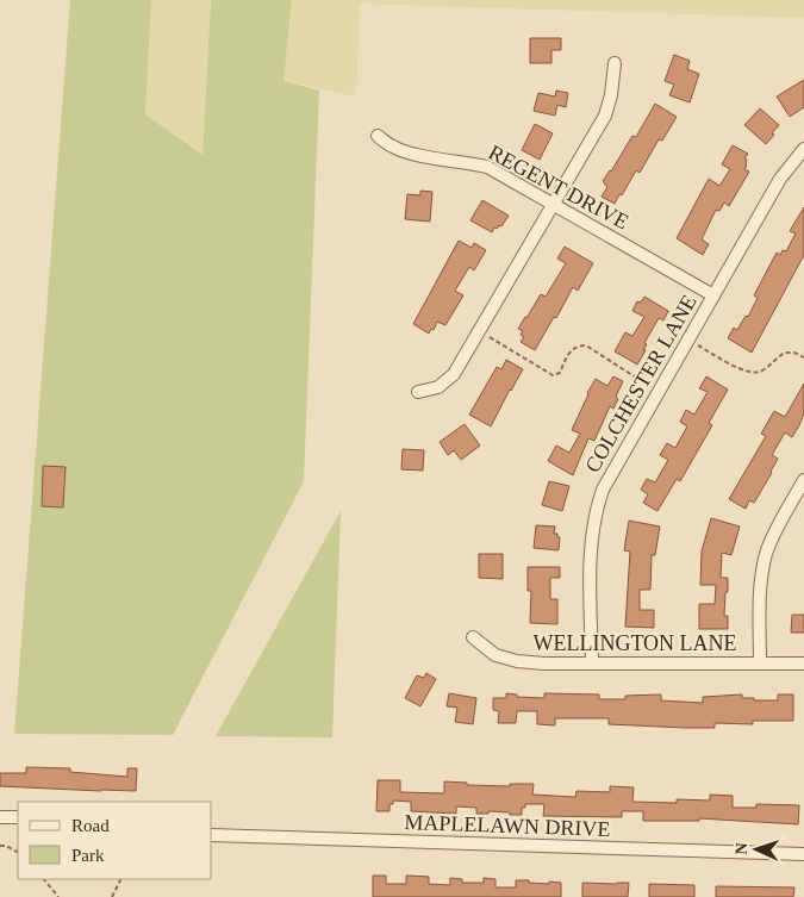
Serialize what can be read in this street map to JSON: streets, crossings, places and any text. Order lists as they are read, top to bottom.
{
  "streets": {
    "street": [
      "REGENT DRIVE",
      "COLCHESTER LANE",
      "WELLINGTON LANE",
      "MAPLELAWN DRIVE"
    ]
  },
  "crossings": [
    ["REGENT DRIVE", "COLCHESTER LANE"],
    ["COLCHESTER LANE", "WELLINGTON LANE"]
  ],
  "legend": ["Road", "Park"],
  "north": "left"
}
